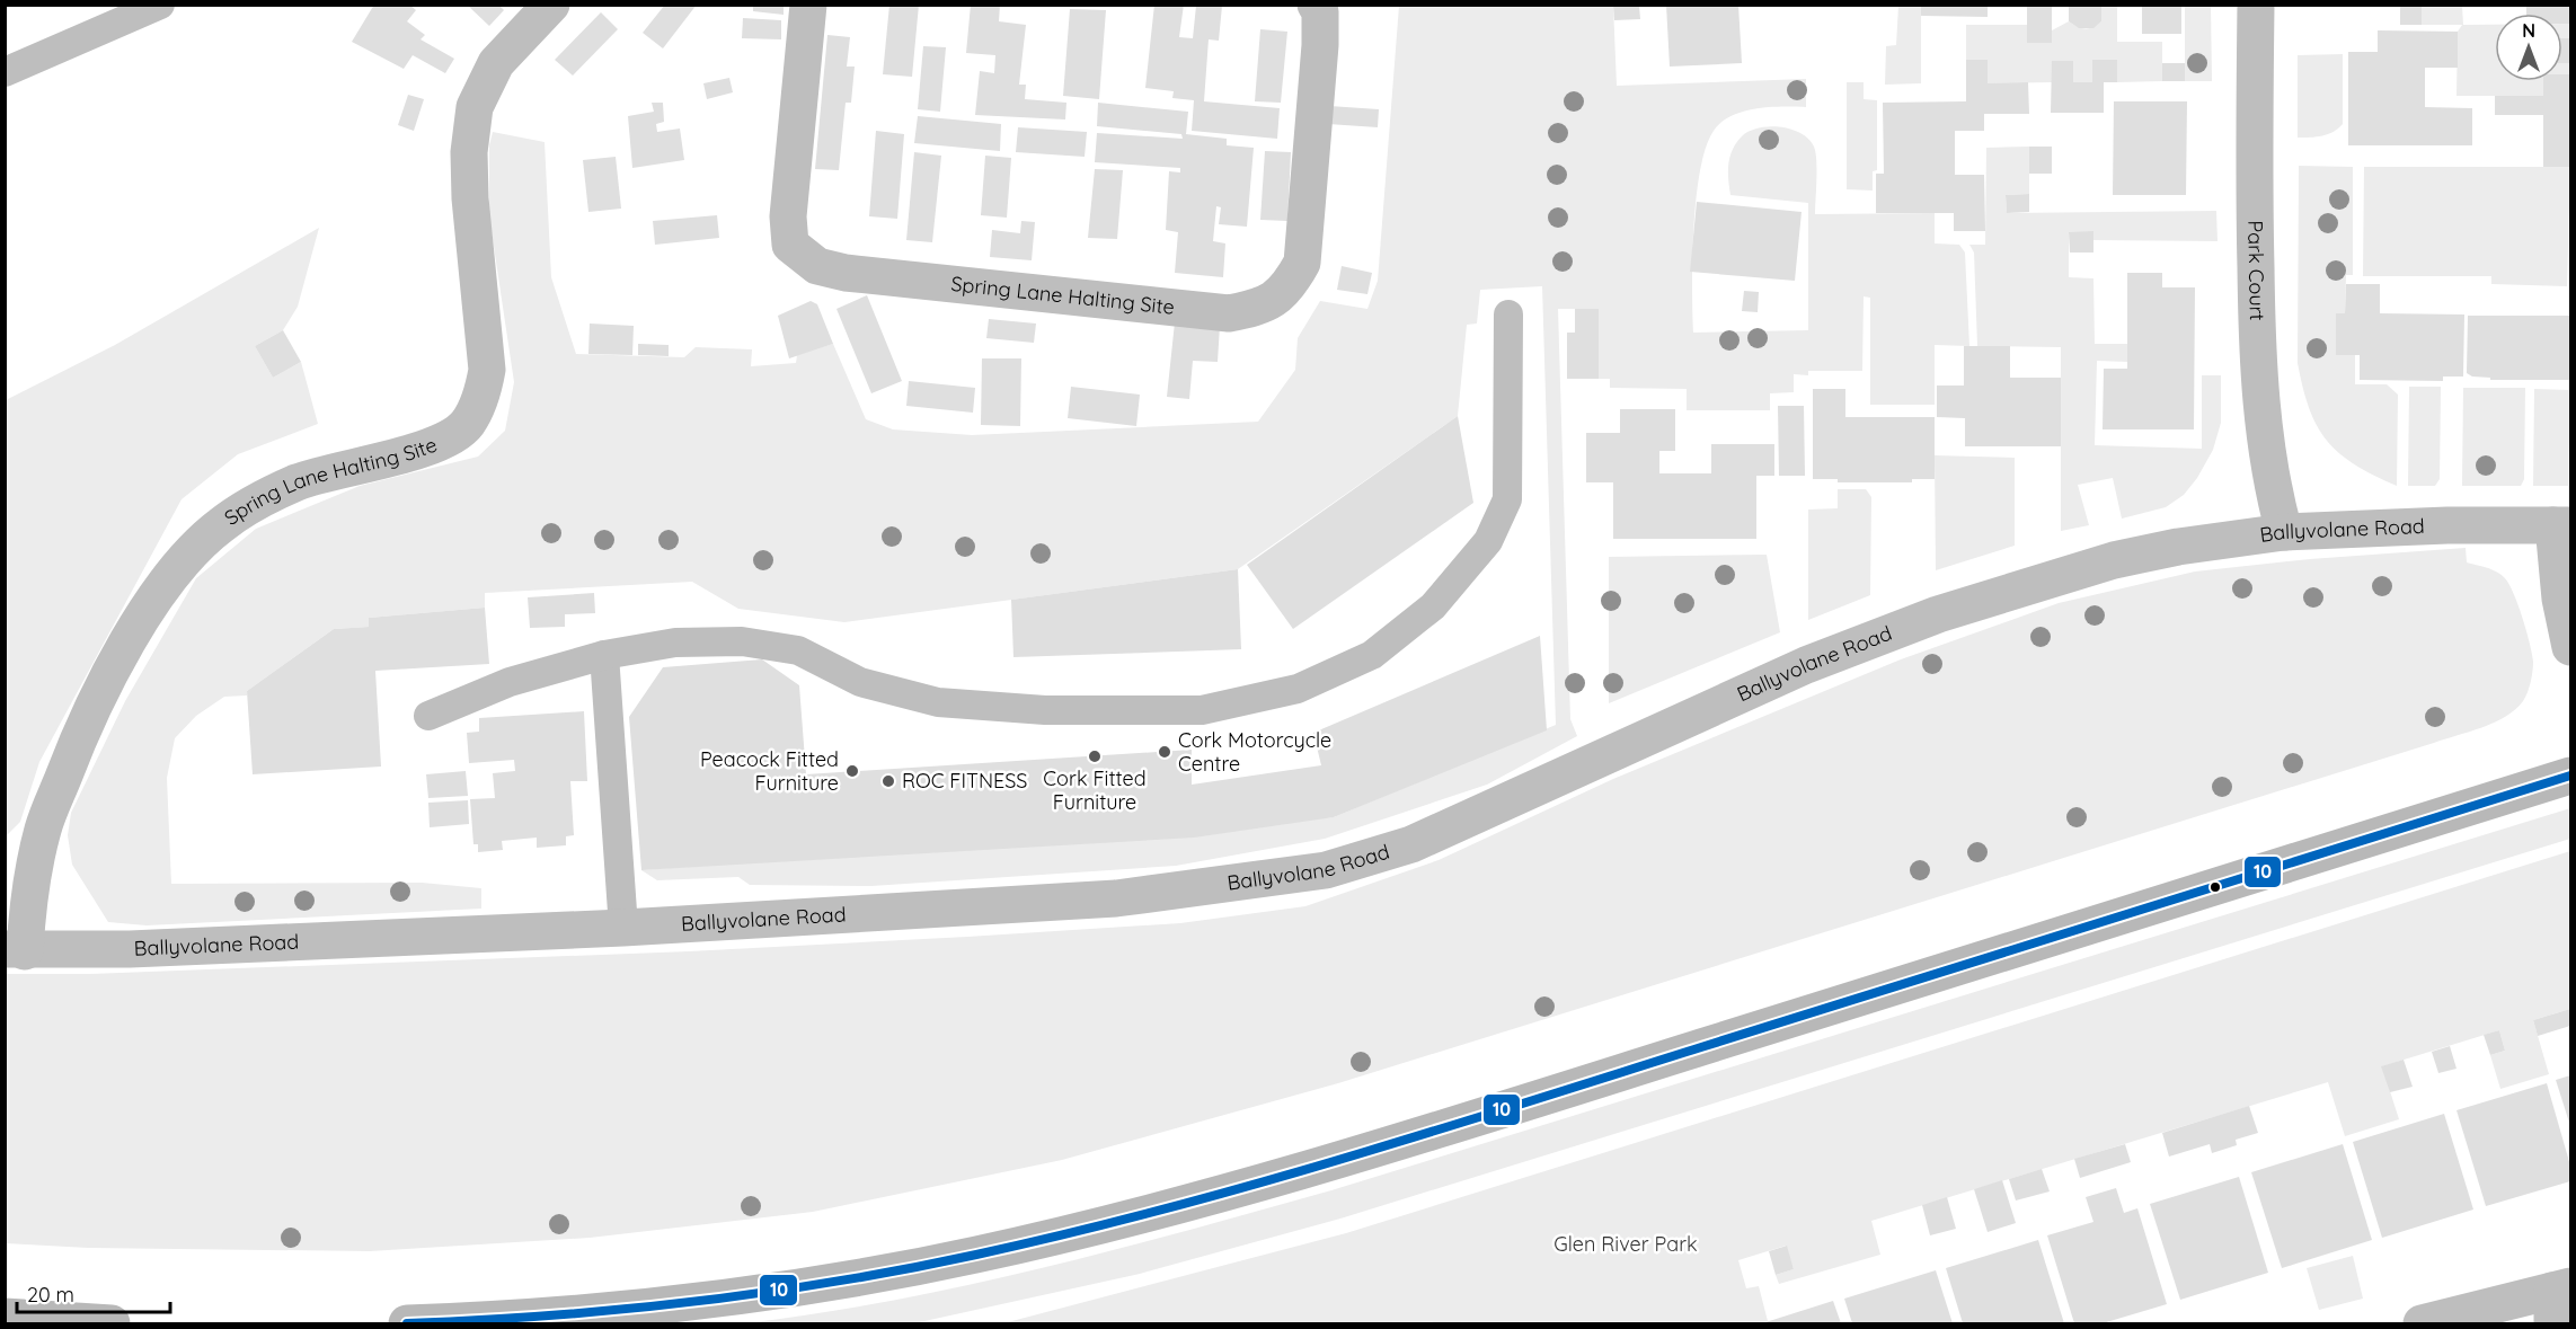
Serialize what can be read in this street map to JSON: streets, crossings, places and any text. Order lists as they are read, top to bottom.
{
  "streets": {
    "street": ["Park Court", "Spring Lane Halting Site", "Ballyvolane Road"]
  },
  "crossings": [
    ["Park Court", "Ballyvolane Road"],
    ["Spring Lane Halting Site", "Ballyvolane Road"]
  ],
  "parks": ["Glen River Park"],
  "places": [
    "Cork Motorcycle Centre",
    "Cork Fitted Furniture",
    "Peacock Fitted Furniture",
    "ROC FITNESS"
  ],
  "lines": ["transit line 10"],
  "scale_bar": "20 m",
  "north": "top"
}
